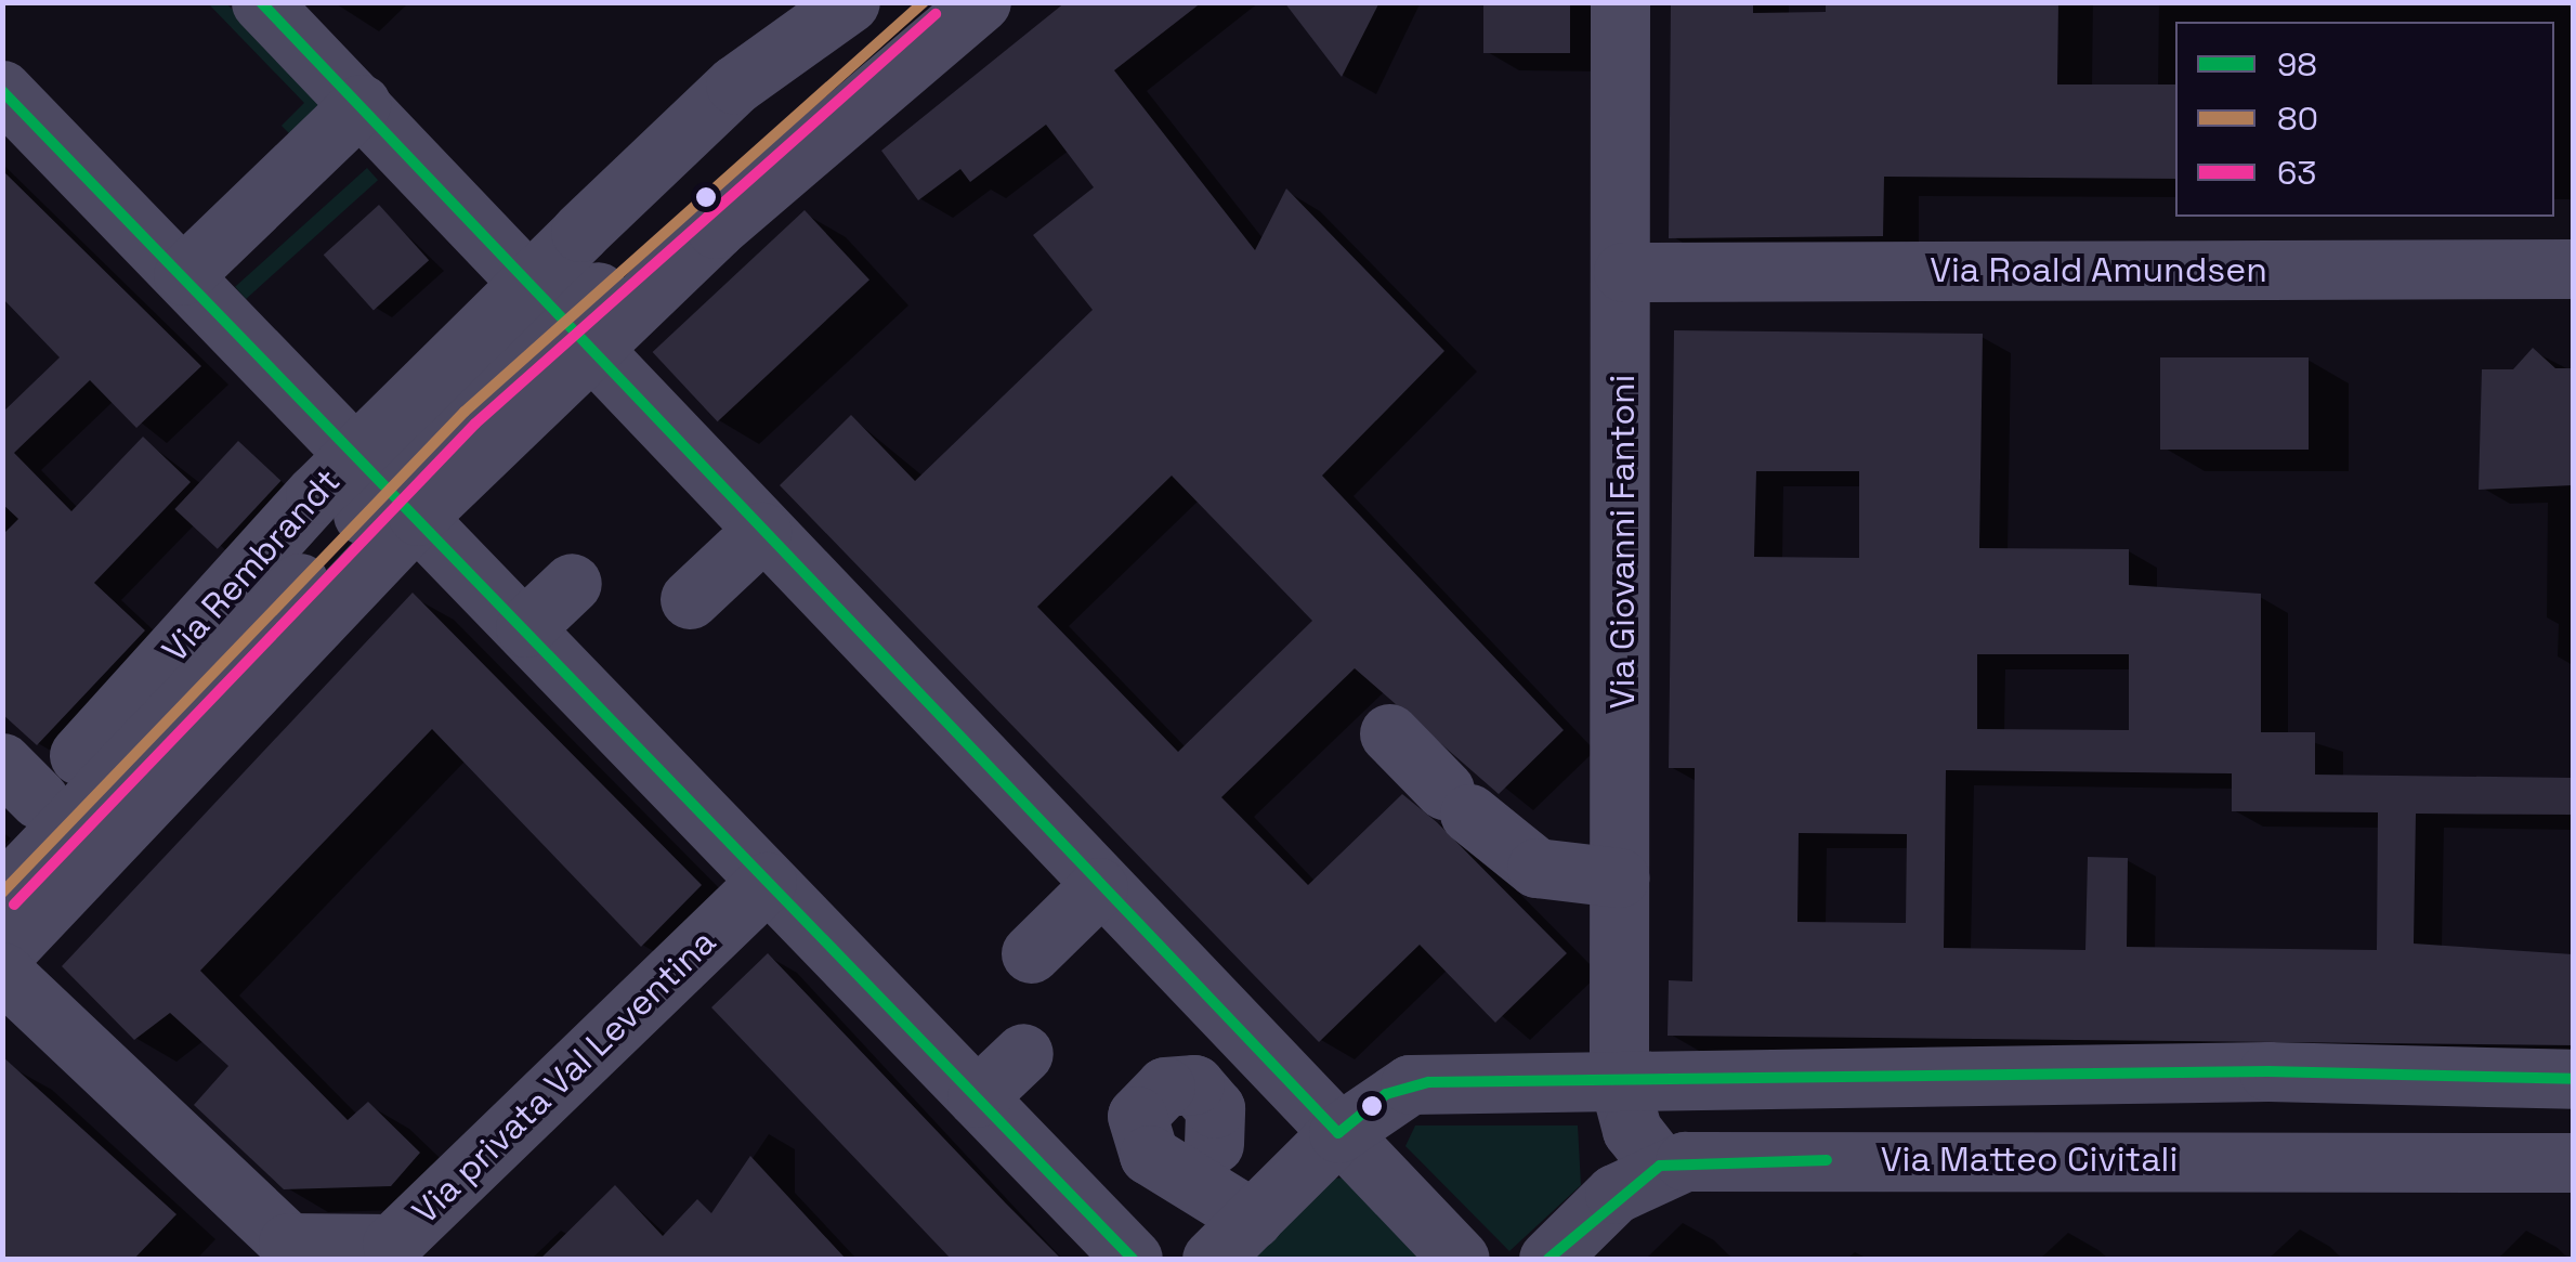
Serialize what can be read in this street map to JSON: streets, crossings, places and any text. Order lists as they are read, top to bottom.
{
  "streets": {
    "street": [
      "Via Roald Amundsen",
      "Via Giovanni Fantoni",
      "Via Rembrandt",
      "Via privata Val Leventina",
      "Via Matteo Civitali"
    ]
  },
  "crossings": [
    ["Via Roald Amundsen", "Via Giovanni Fantoni"]
  ],
  "lines": ["transit line 98", "transit line 80", "transit line 63"],
  "legend": ["98", "80", "63"]
}
